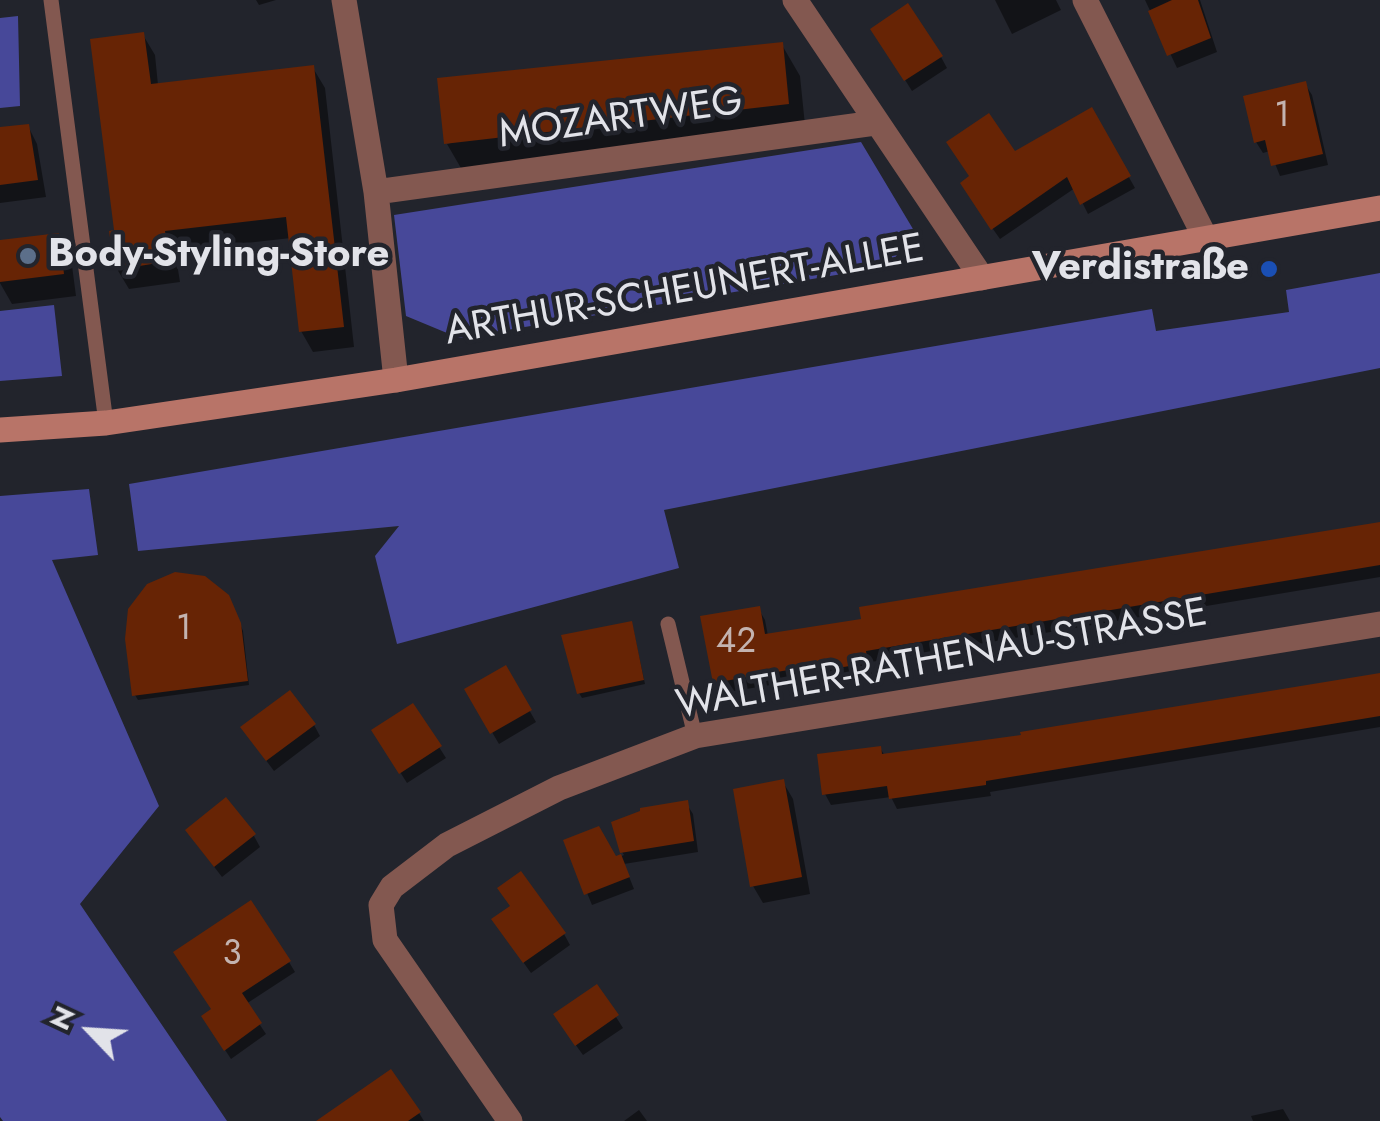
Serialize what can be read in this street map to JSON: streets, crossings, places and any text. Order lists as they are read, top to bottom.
{
  "streets": {
    "main road": ["ARTHUR-SCHEUNERT-ALLEE"],
    "street": ["MOZARTWEG", "WALTHER-RATHENAU-STRASSE"]
  },
  "places": ["Body-Styling-Store", "Verdistraße"],
  "house_numbers": [
    "1",
    "1",
    "42",
    "3"
  ],
  "north": "top left"
}
